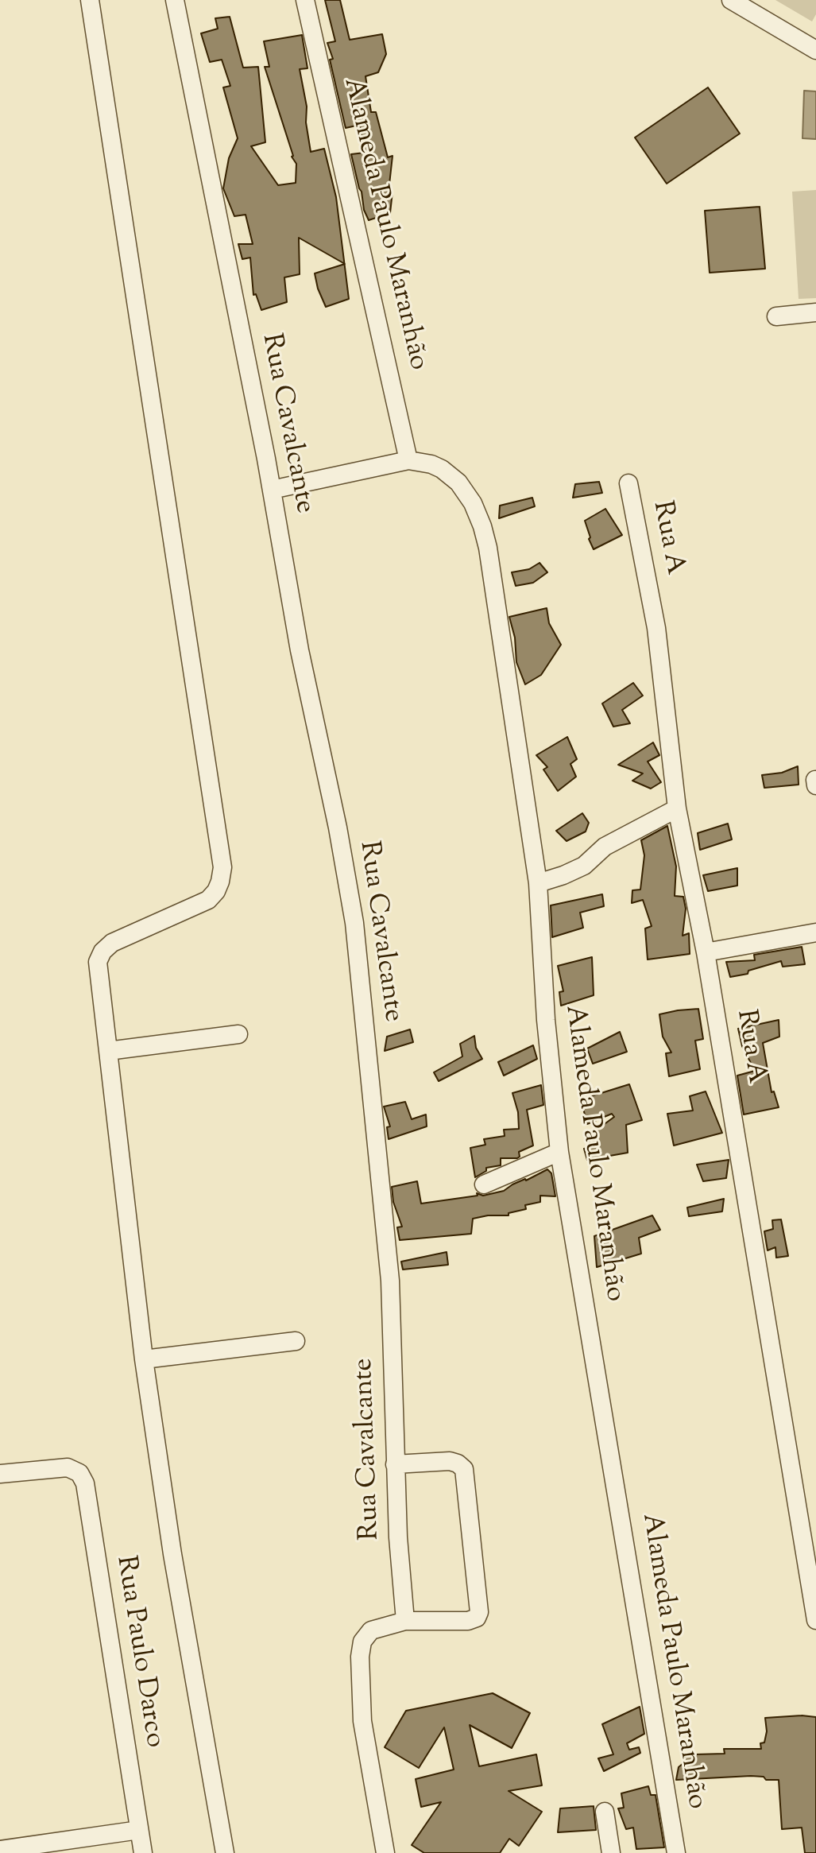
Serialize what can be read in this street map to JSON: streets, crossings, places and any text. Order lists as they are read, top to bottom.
{
  "streets": {
    "street": [
      "Alameda Paulo Maranhão",
      "Rua Cavalcante",
      "Rua A",
      "Rua Paulo Darco"
    ]
  },
  "crossings": [
    ["Alameda Paulo Maranhão", "Rua Cavalcante"]
  ]
}
